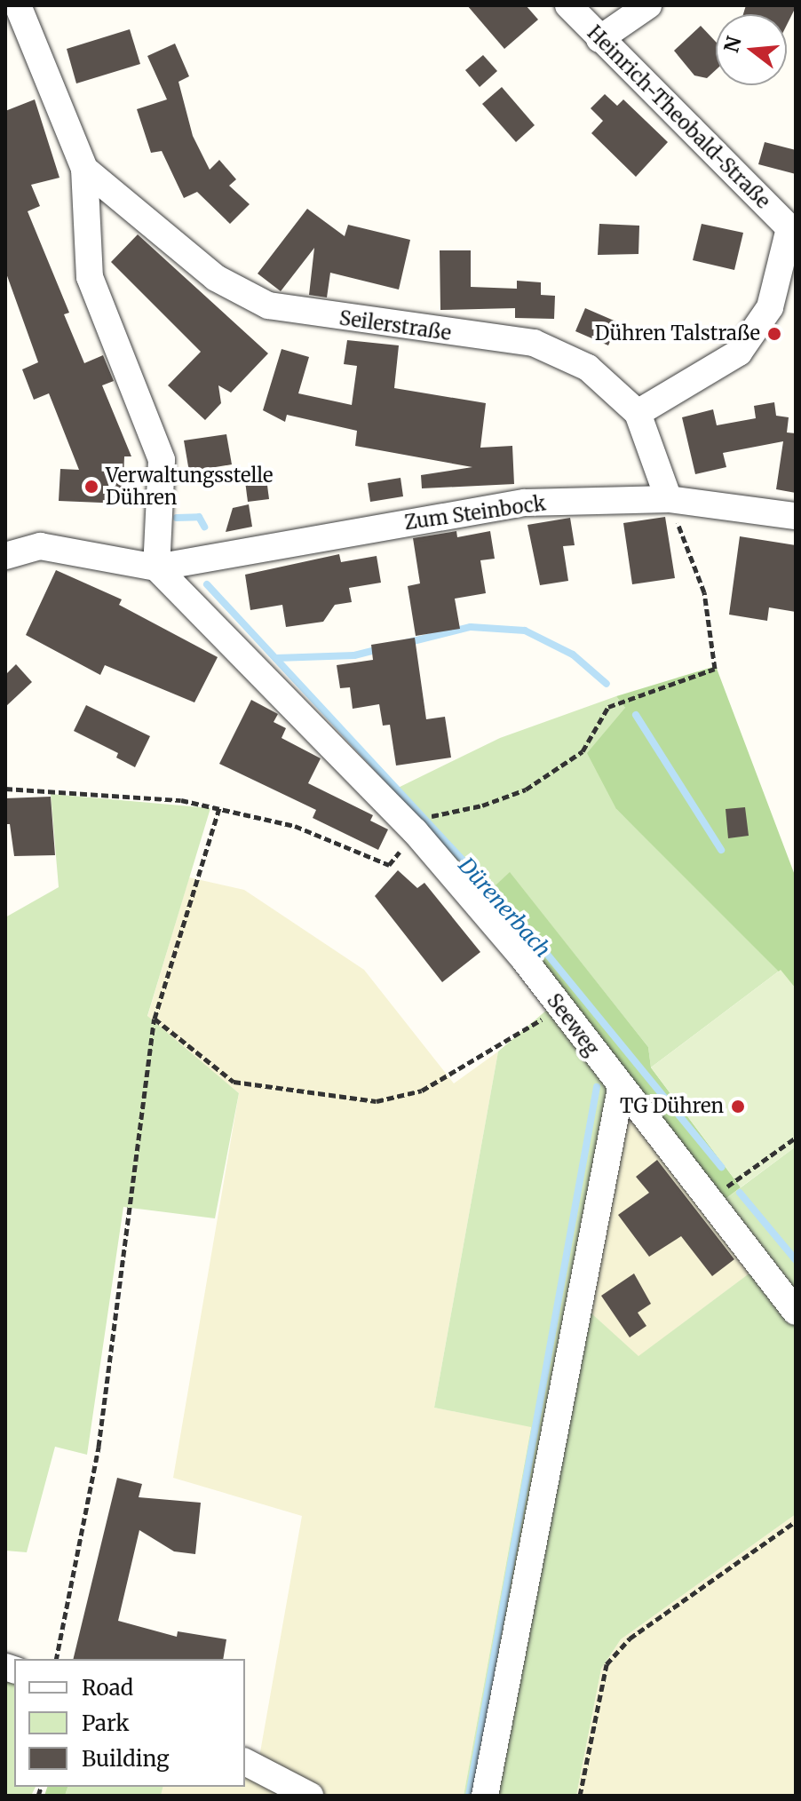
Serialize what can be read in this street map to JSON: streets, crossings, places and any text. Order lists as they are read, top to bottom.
{
  "streets": {
    "street": [
      "Heinrich-Theobald-Straße",
      "Seilerstraße",
      "Zum Steinbock",
      "Seeweg"
    ]
  },
  "crossings": [
    ["Seilerstraße", "Zum Steinbock"],
    ["Zum Steinbock", "Seeweg"]
  ],
  "water": ["Dürenerbach"],
  "places": ["Dühren Talstraße", "Verwaltungsstelle Dühren", "TG Dühren"],
  "legend": ["Road", "Park", "Building"],
  "north": "left"
}
